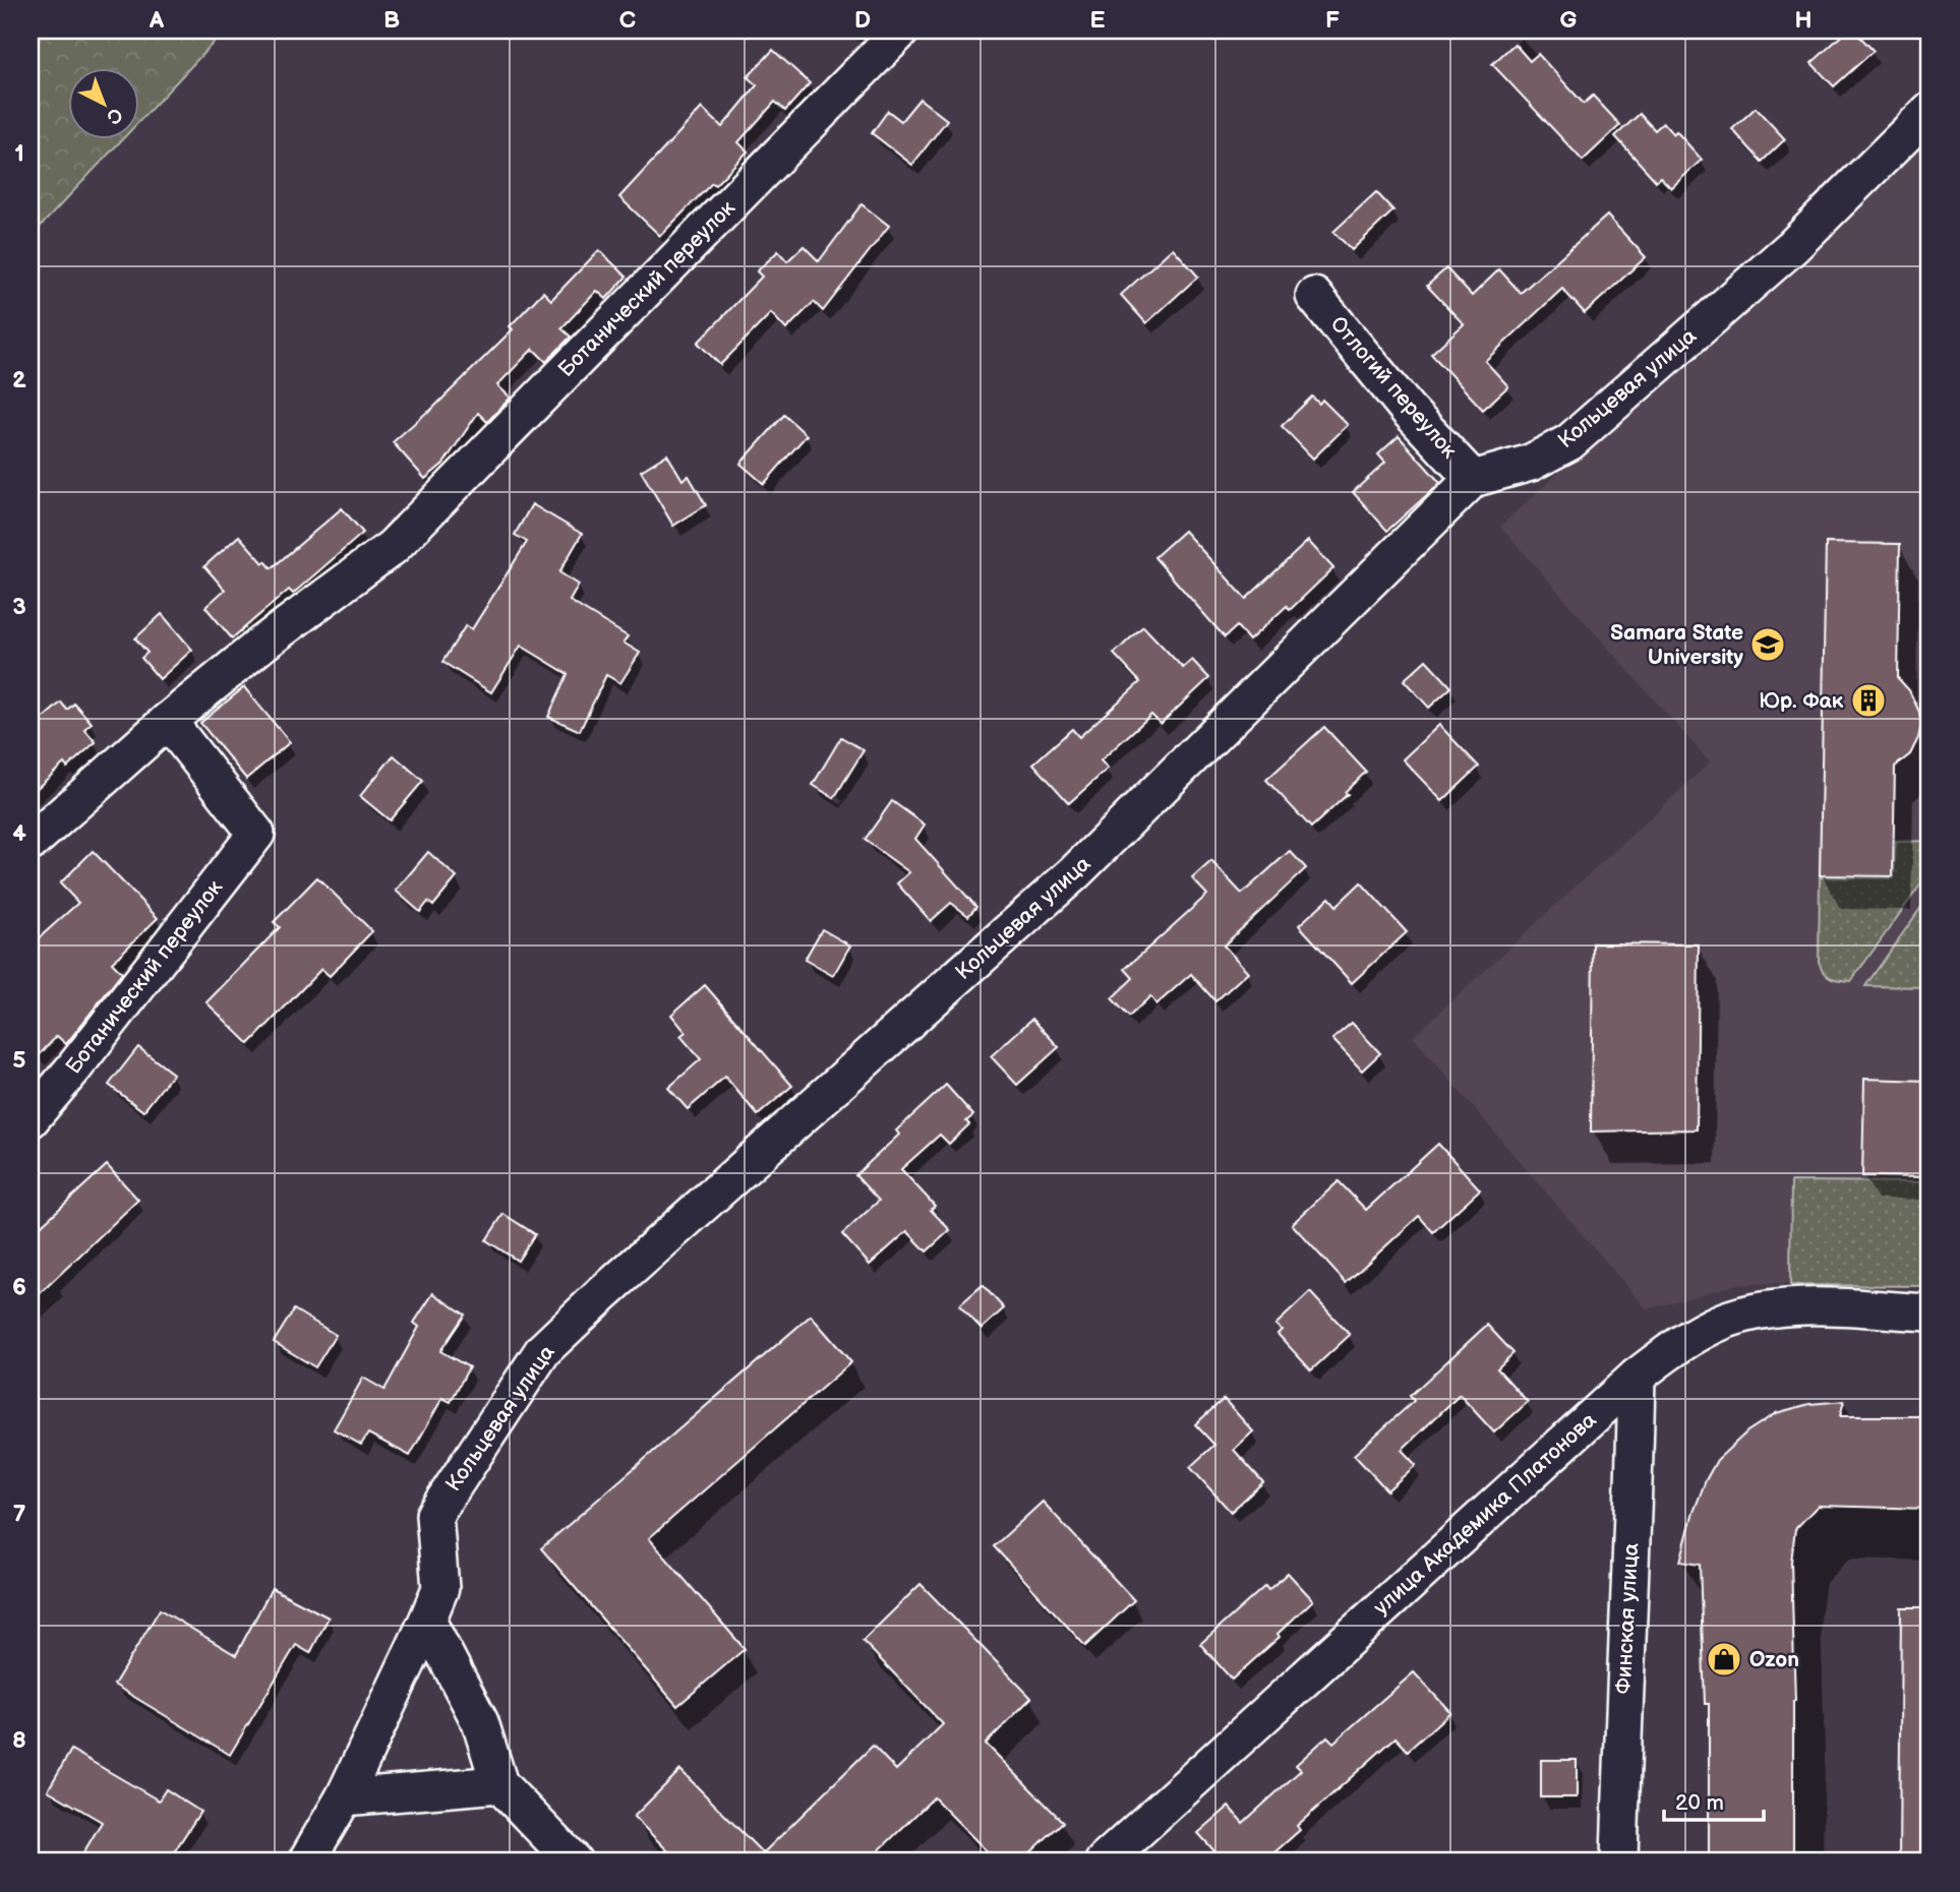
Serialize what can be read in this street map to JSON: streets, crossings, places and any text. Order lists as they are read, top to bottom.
{
  "streets": {
    "street": [
      "Ботанический переулок",
      "Отлогий переулок",
      "Кольцевая улица",
      "улица Академика Платонова",
      "Финская улица"
    ]
  },
  "crossings": [
    ["Отлогий переулок", "Кольцевая улица"],
    ["улица Академика Платонова", "Финская улица"]
  ],
  "places": {
    "school or university": ["Samara State University"],
    "building": ["Юр. Фак"],
    "shop": ["Ozon"]
  },
  "scale_bar": "20 m",
  "north": "bottom right",
  "grid": {
    "columns": [
      "A",
      "B",
      "C",
      "D",
      "E",
      "F",
      "G",
      "H"
    ],
    "rows": [
      "1",
      "2",
      "3",
      "4",
      "5",
      "6",
      "7",
      "8"
    ]
  }
}
